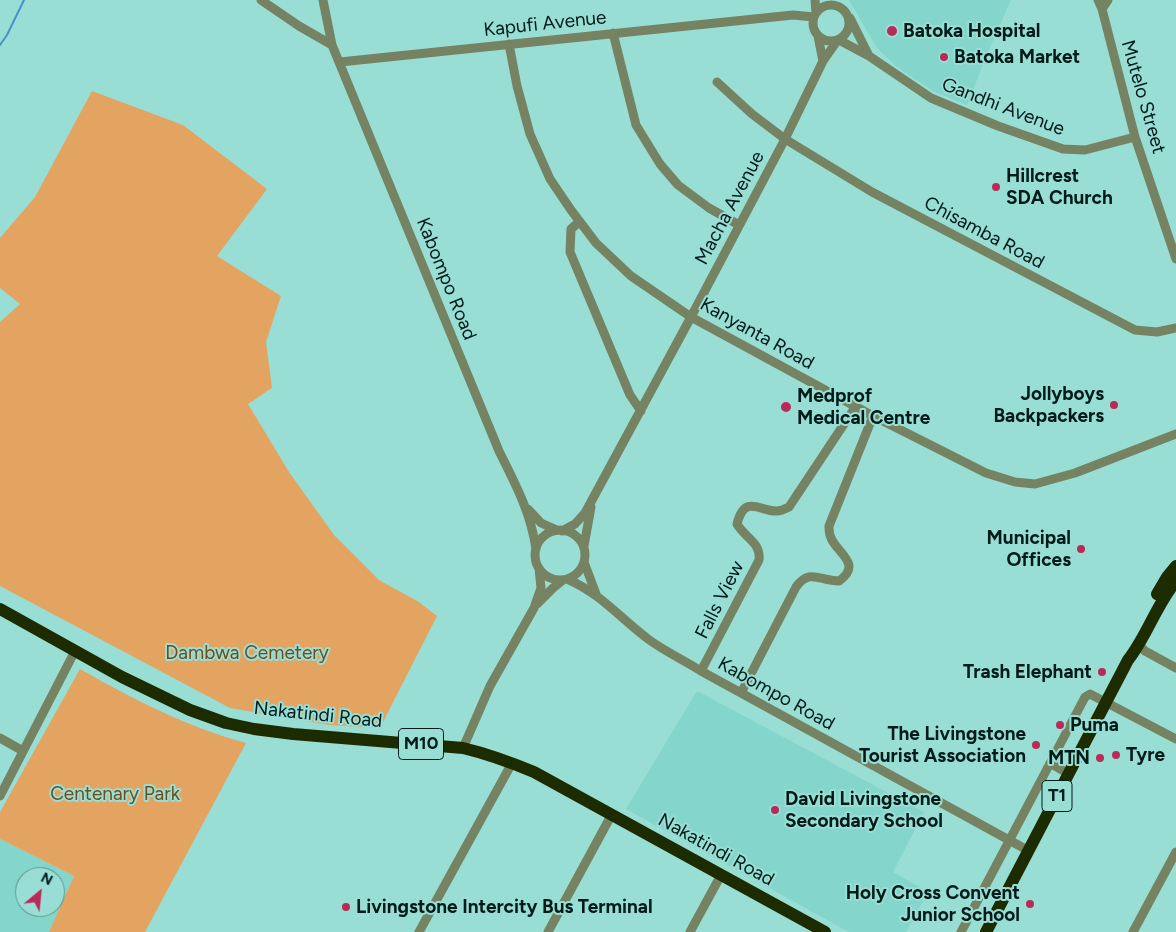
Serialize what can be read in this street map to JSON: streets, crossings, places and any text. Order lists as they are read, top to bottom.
{
  "streets": {
    "highway": ["Nakatindi Road", "M10", "T1"],
    "street": [
      "Kapufi Avenue",
      "Mutelo Street",
      "Gandhi Avenue",
      "Macha Avenue",
      "Chisamba Road",
      "Kabompo Road",
      "Kanyanta Road",
      "Falls View"
    ]
  },
  "crossings": [
    ["Kapufi Avenue", "Gandhi Avenue"],
    ["Kapufi Avenue", "Macha Avenue"],
    ["Kapufi Avenue", "Kabompo Road"],
    ["Kapufi Avenue", "Kanyanta Road"],
    ["Mutelo Street", "Gandhi Avenue"],
    ["Gandhi Avenue", "Macha Avenue"],
    ["Macha Avenue", "Chisamba Road"],
    ["Macha Avenue", "Kabompo Road"],
    ["Macha Avenue", "Kanyanta Road"],
    ["Kabompo Road", "Falls View"],
    ["Kabompo Road", "T1"],
    ["Kanyanta Road", "Falls View"]
  ],
  "parks": ["Dambwa Cemetery", "Centenary Park"],
  "places": [
    "Batoka Hospital",
    "Batoka Market",
    "Hillcrest SDA Church",
    "Jollyboys Backpackers",
    "Medprof Medical Centre",
    "Municipal Offices",
    "Trash Elephant",
    "Puma",
    "The Livingstone Tourist Association",
    "Tyre",
    "MTN",
    "David Livingstone Secondary School",
    "Holy Cross Convent Junior School",
    "Livingstone Intercity Bus Terminal"
  ],
  "north": "top right"
}
